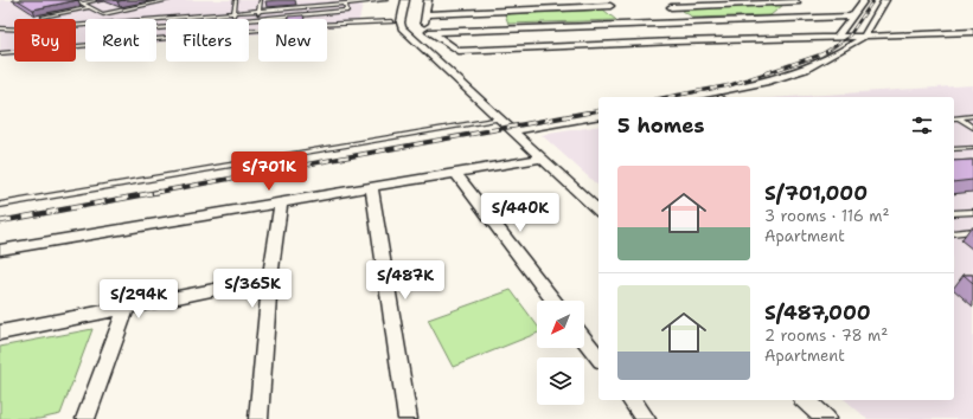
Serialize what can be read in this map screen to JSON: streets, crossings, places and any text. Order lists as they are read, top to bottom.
{
  "north": "bottom left",
  "page": {
    "chip": [
      "Buy",
      "Rent",
      "Filters",
      "New"
    ],
    "heading": "5 homes",
    "price": [
      "S/701K",
      "S/440K",
      "S/487K",
      "S/365K",
      "S/294K"
    ],
    "list": [
      {
        "name": "S/701,000",
        "note": "3 rooms · 116 m² · Apartment"
      },
      {
        "name": "S/487,000",
        "note": "2 rooms · 78 m² · Apartment"
      }
    ]
  }
}
